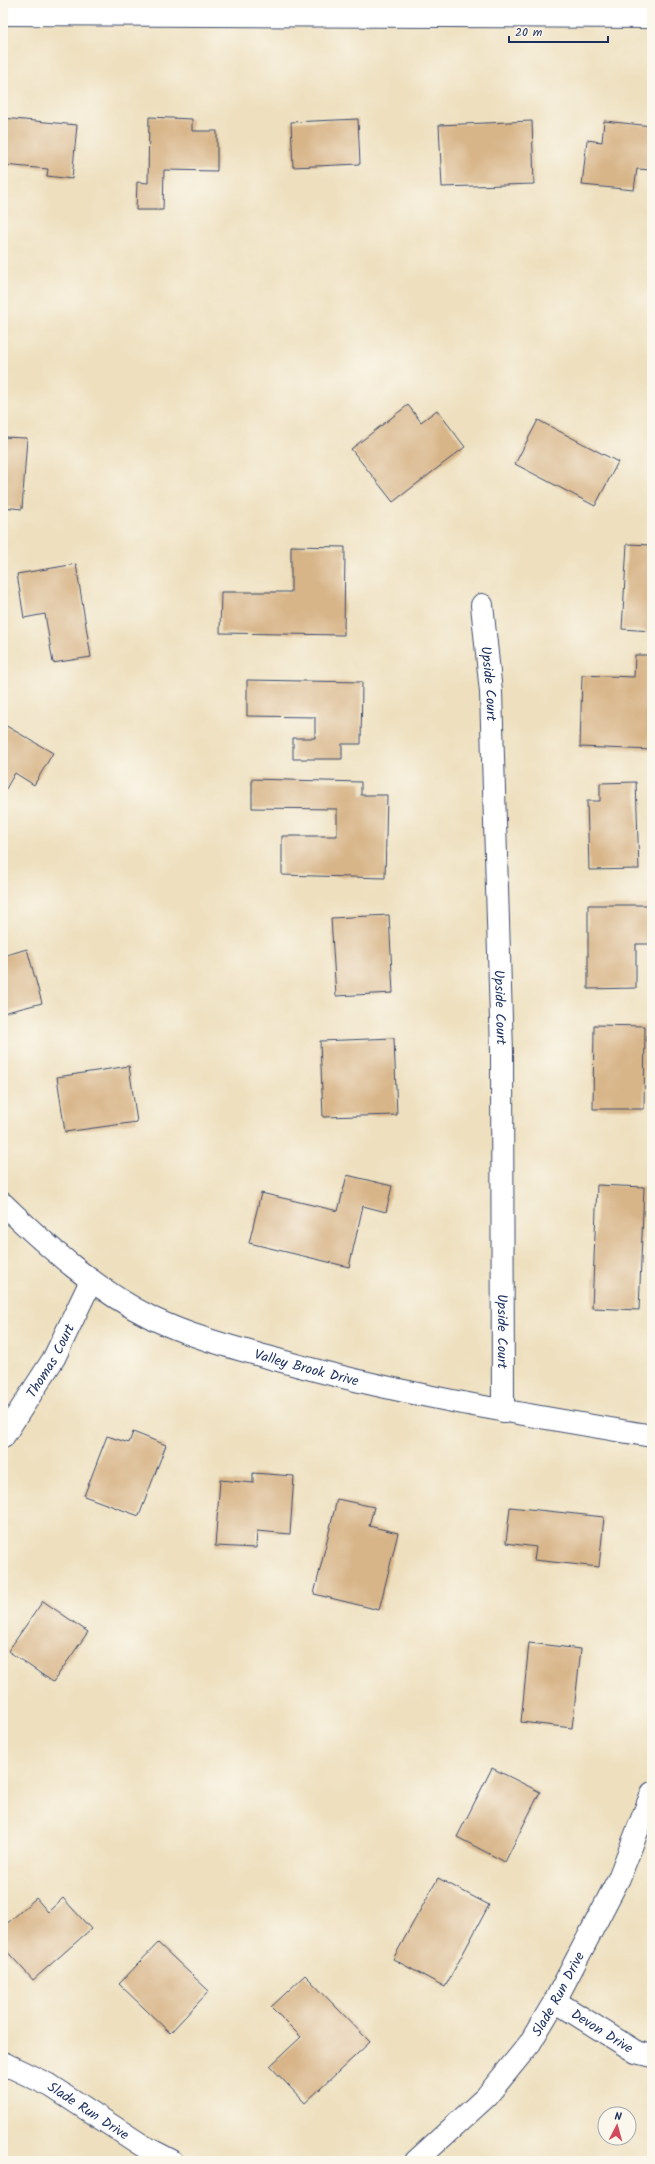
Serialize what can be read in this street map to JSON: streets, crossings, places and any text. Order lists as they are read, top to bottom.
{
  "streets": {
    "street": [
      "Upside Court",
      "Thomas Court",
      "Valley Brook Drive",
      "Slade Run Drive",
      "Devon Drive"
    ]
  },
  "crossings": [
    ["Upside Court", "Valley Brook Drive"],
    ["Thomas Court", "Valley Brook Drive"],
    ["Slade Run Drive", "Devon Drive"]
  ],
  "scale_bar": "20 m",
  "north": "top"
}
